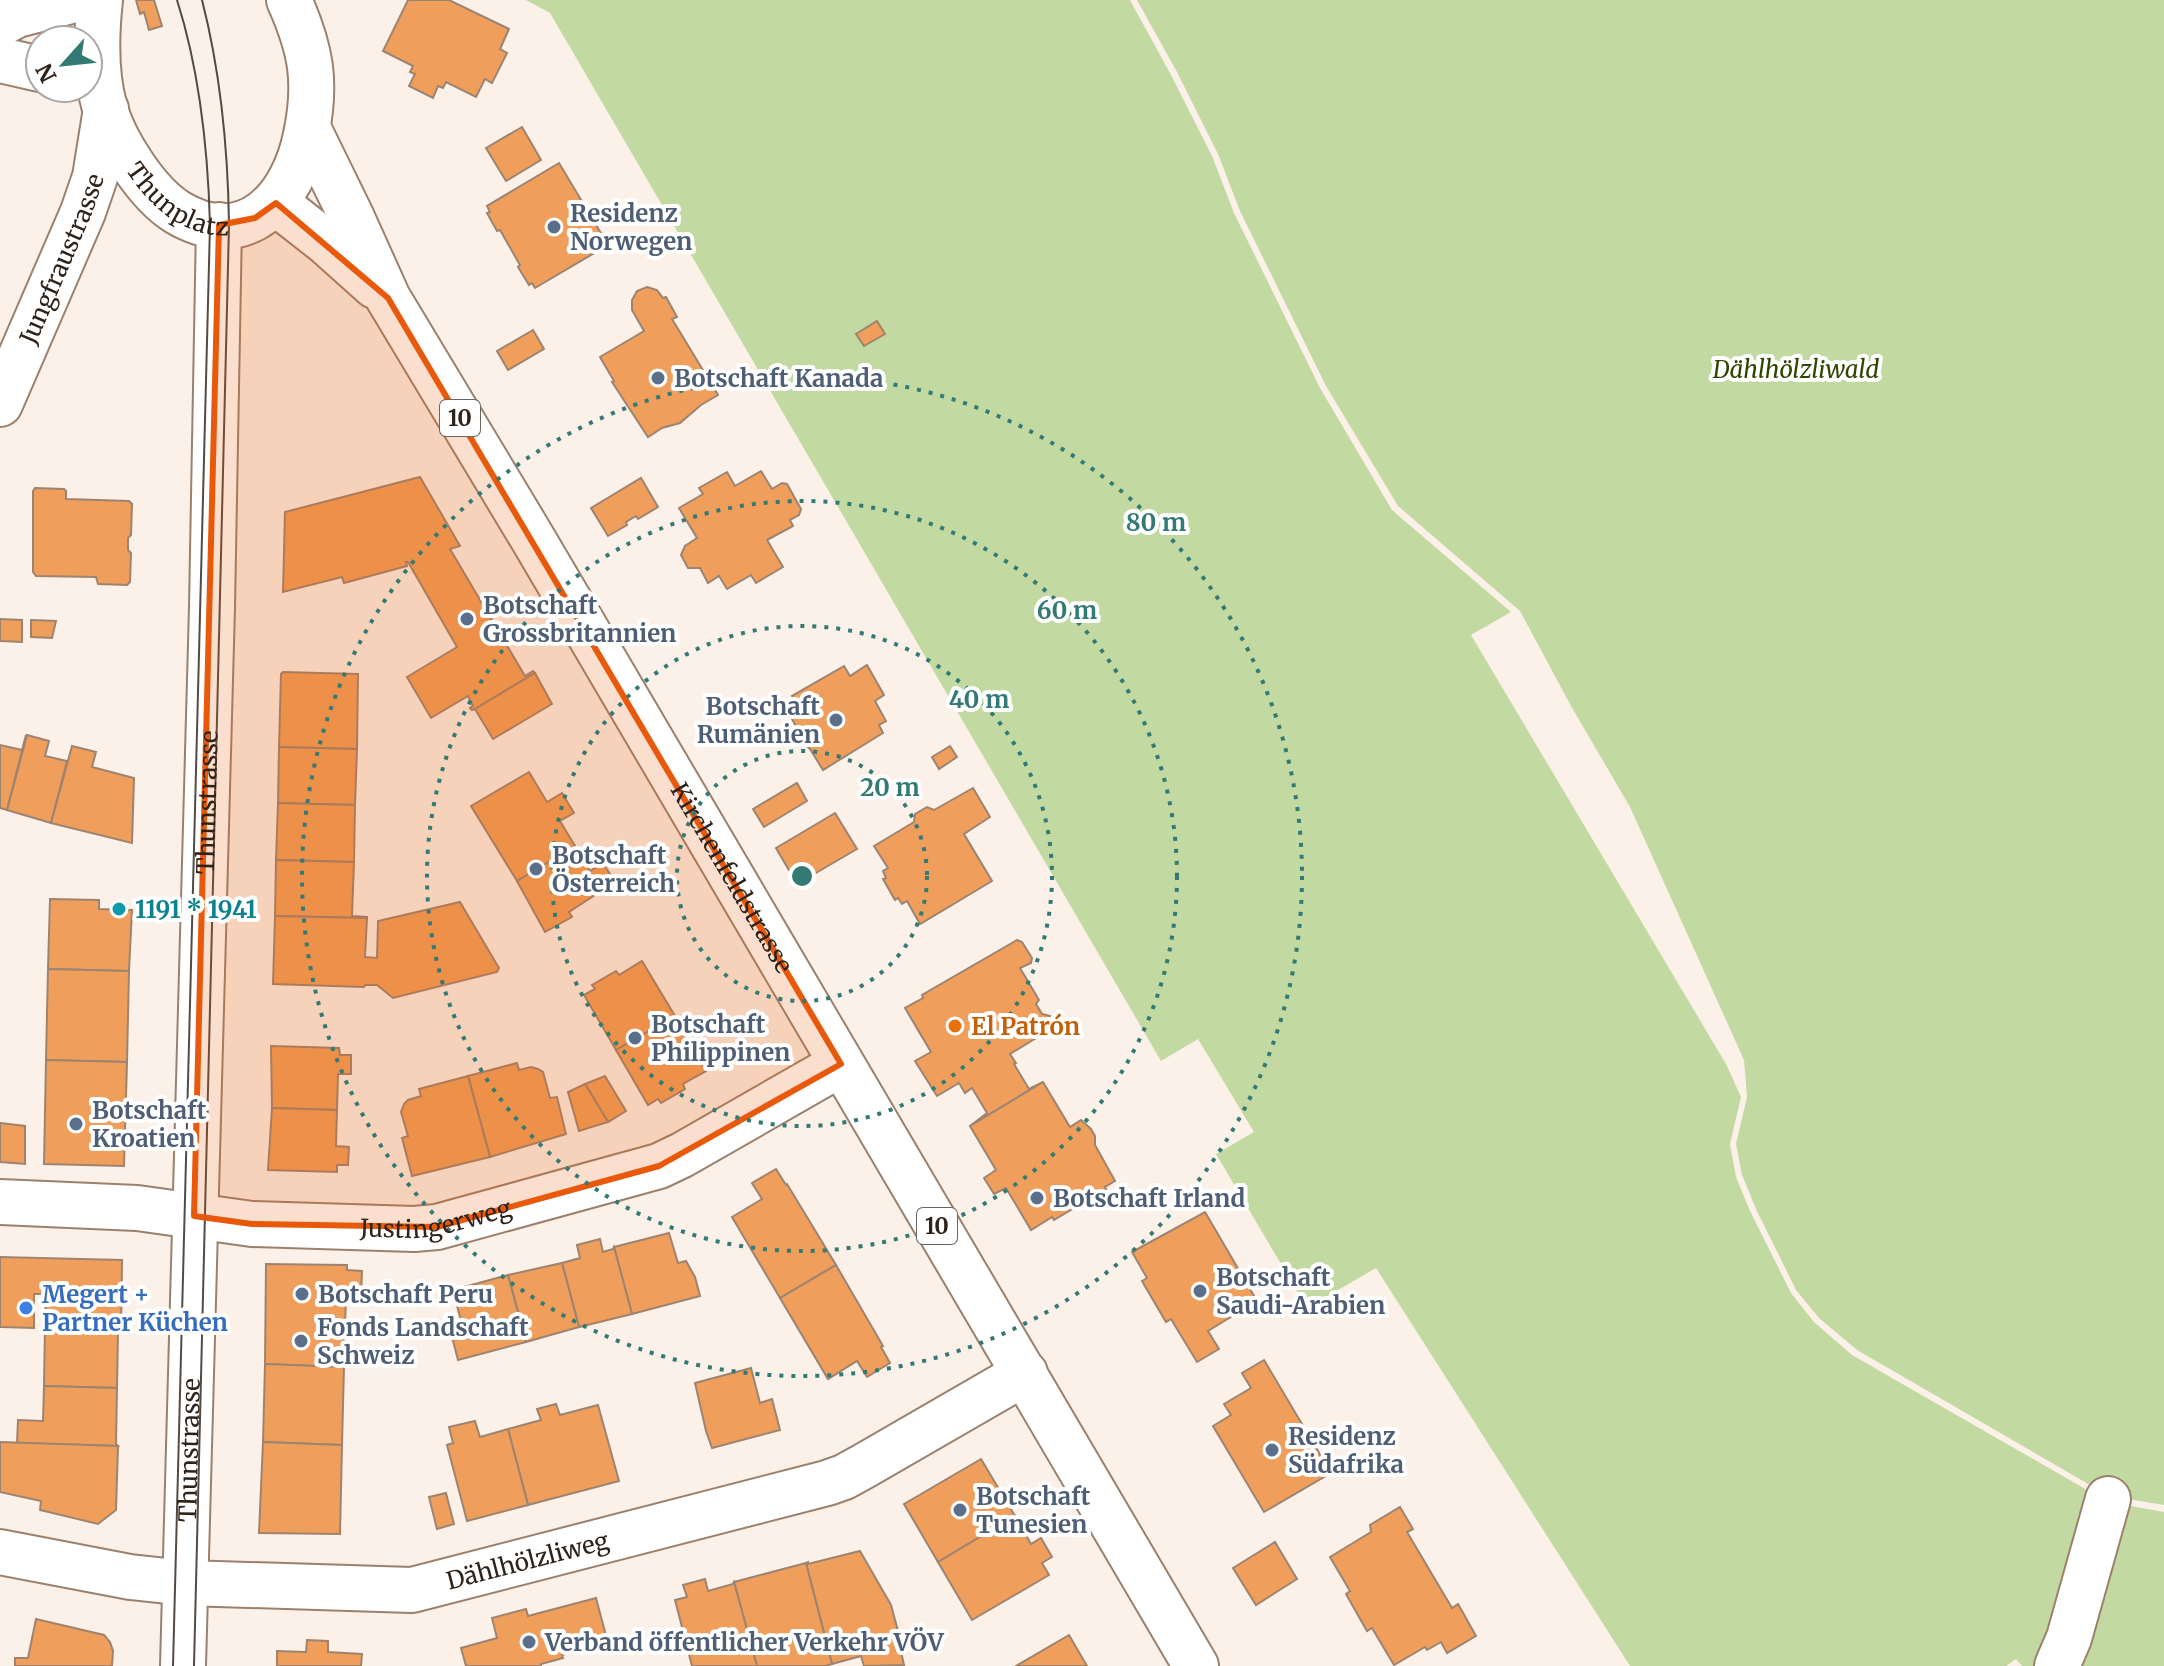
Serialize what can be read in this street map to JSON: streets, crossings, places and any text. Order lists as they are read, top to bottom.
{
  "streets": {
    "street": [
      "Thunplatz",
      "Jungfraustrasse",
      "10",
      "Thunstrasse",
      "Kirchenfeldstrasse",
      "Justingerweg",
      "Dählhölzliweg"
    ]
  },
  "crossings": [
    ["Thunplatz", "Thunstrasse"],
    ["Thunplatz", "Kirchenfeldstrasse"],
    ["Thunstrasse", "Justingerweg"],
    ["Thunstrasse", "Dählhölzliweg"],
    ["Kirchenfeldstrasse", "Justingerweg"],
    ["Kirchenfeldstrasse", "Dählhölzliweg"]
  ],
  "parks": ["Dählhölzliwald"],
  "places": [
    "Residenz Norwegen",
    "Botschaft Kanada",
    "Botschaft Grossbritannien",
    "Botschaft Rumänien",
    "Botschaft Österreich",
    "1191 * 1941",
    "El Patrón",
    "Botschaft Philippinen",
    "Botschaft Kroatien",
    "Botschaft Irland",
    "Botschaft Saudi-Arabien",
    "Botschaft Peru",
    "Megert + Partner Küchen",
    "Fonds Landschaft Schweiz",
    "Residenz Südafrika",
    "Botschaft Tunesien",
    "Verband öffentlicher Verkehr VÖV"
  ],
  "north": "bottom left",
  "rings": [
    "80 m",
    "60 m",
    "40 m",
    "20 m"
  ]
}
